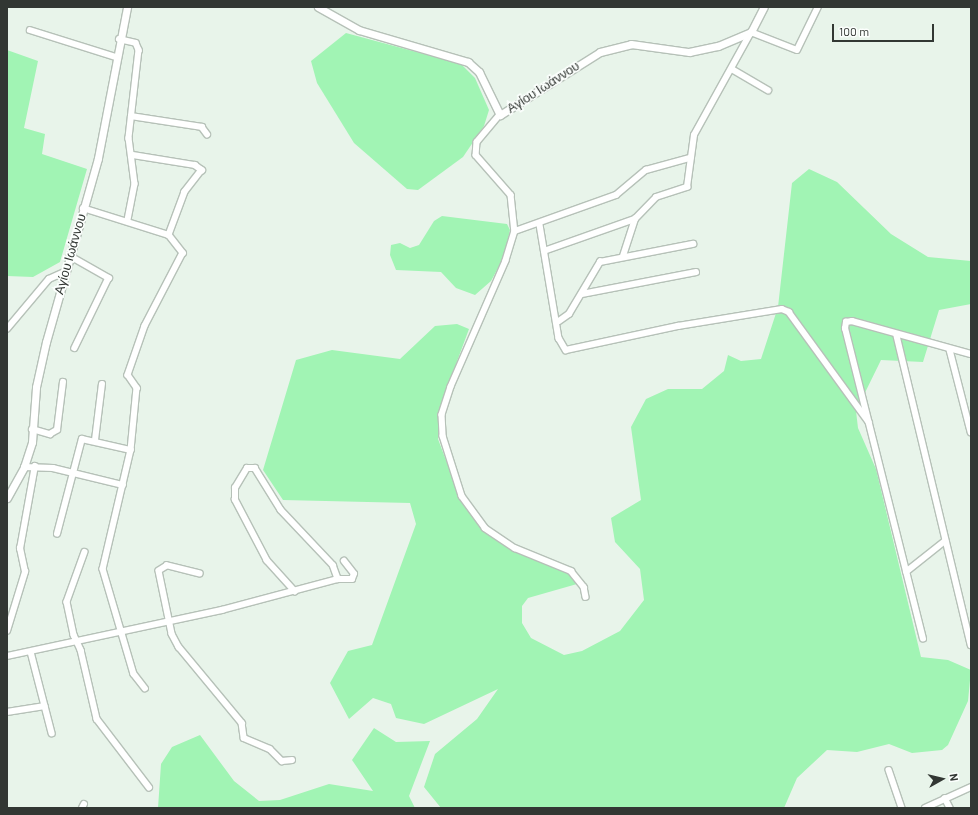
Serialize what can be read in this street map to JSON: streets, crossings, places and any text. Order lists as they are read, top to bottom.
{
  "streets": {
    "street": ["Αγίου Ιωάννου"]
  },
  "scale_bar": "100 m",
  "north": "right"
}
